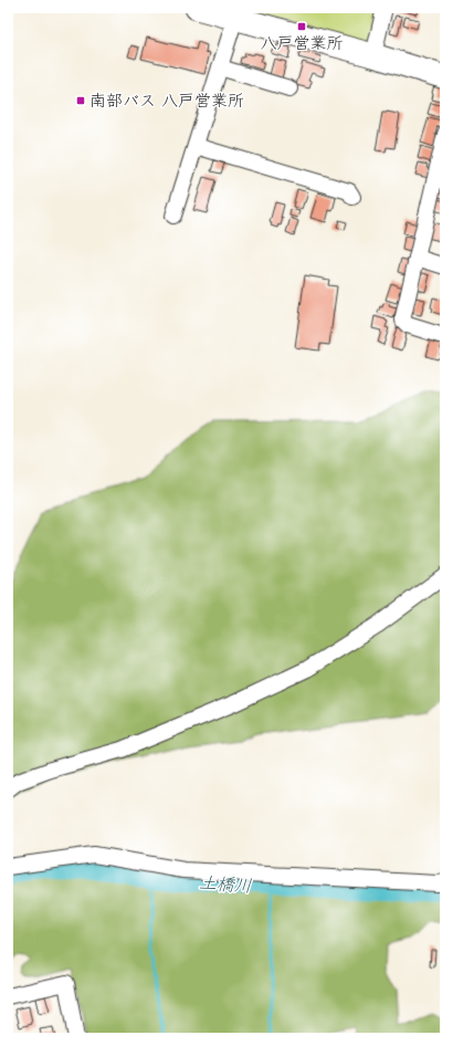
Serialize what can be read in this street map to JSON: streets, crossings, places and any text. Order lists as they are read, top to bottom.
{
  "water": ["土橋川"],
  "places": {
    "transit": ["八戸営業所", "南部バス 八戸営業所"]
  }
}
